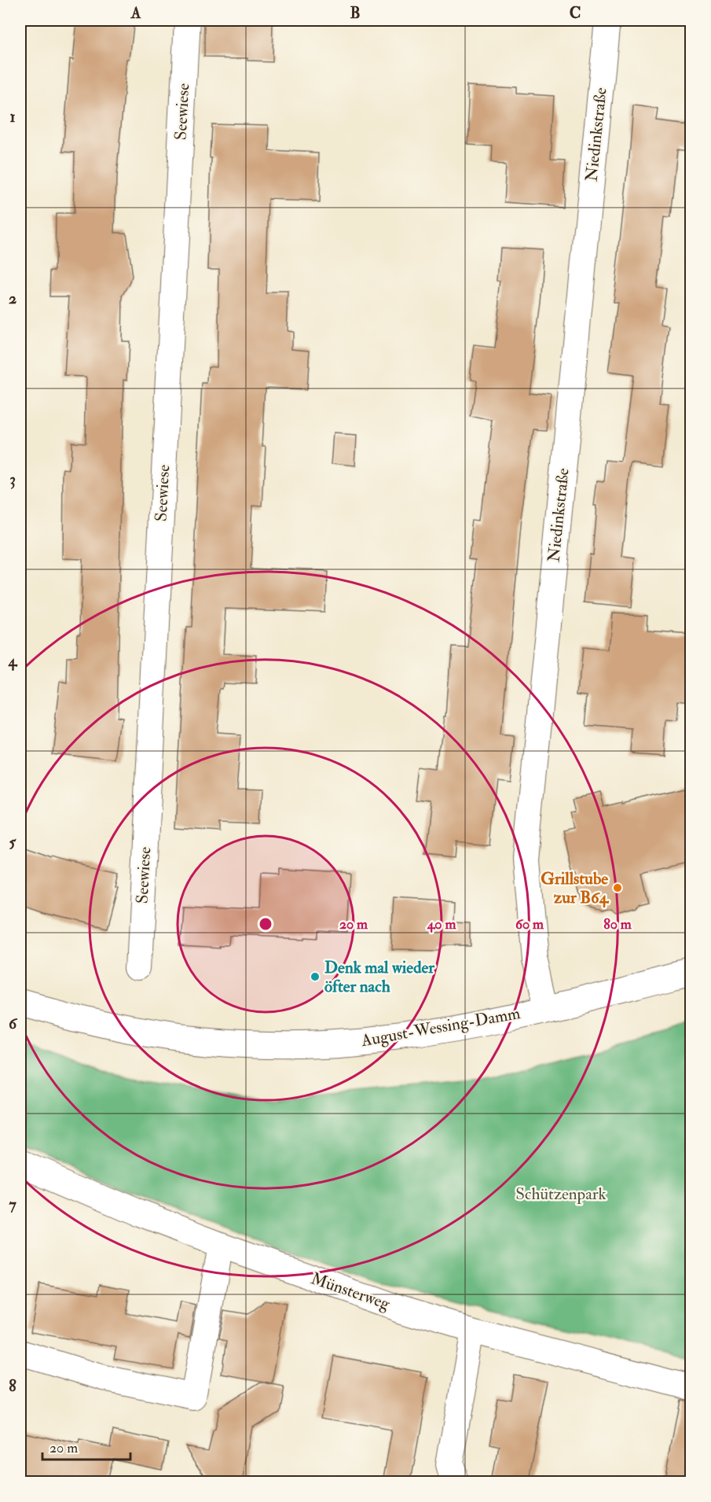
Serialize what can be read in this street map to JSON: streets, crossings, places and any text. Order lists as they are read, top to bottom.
{
  "streets": {
    "main road": ["August-Wessing-Damm"],
    "street": ["Seewiese", "Niedinkstraße", "Münsterweg"]
  },
  "crossings": [
    ["Niedinkstraße", "August-Wessing-Damm"]
  ],
  "parks": ["Schützenpark"],
  "places": ["Grillstube zur B64", "Denk mal wieder öfter nach"],
  "scale_bar": "20 m",
  "grid": {
    "columns": ["A", "B", "C"],
    "rows": [
      "1",
      "2",
      "3",
      "4",
      "5",
      "6",
      "7",
      "8"
    ]
  },
  "rings": [
    "20 m",
    "40 m",
    "60 m",
    "80 m"
  ]
}
